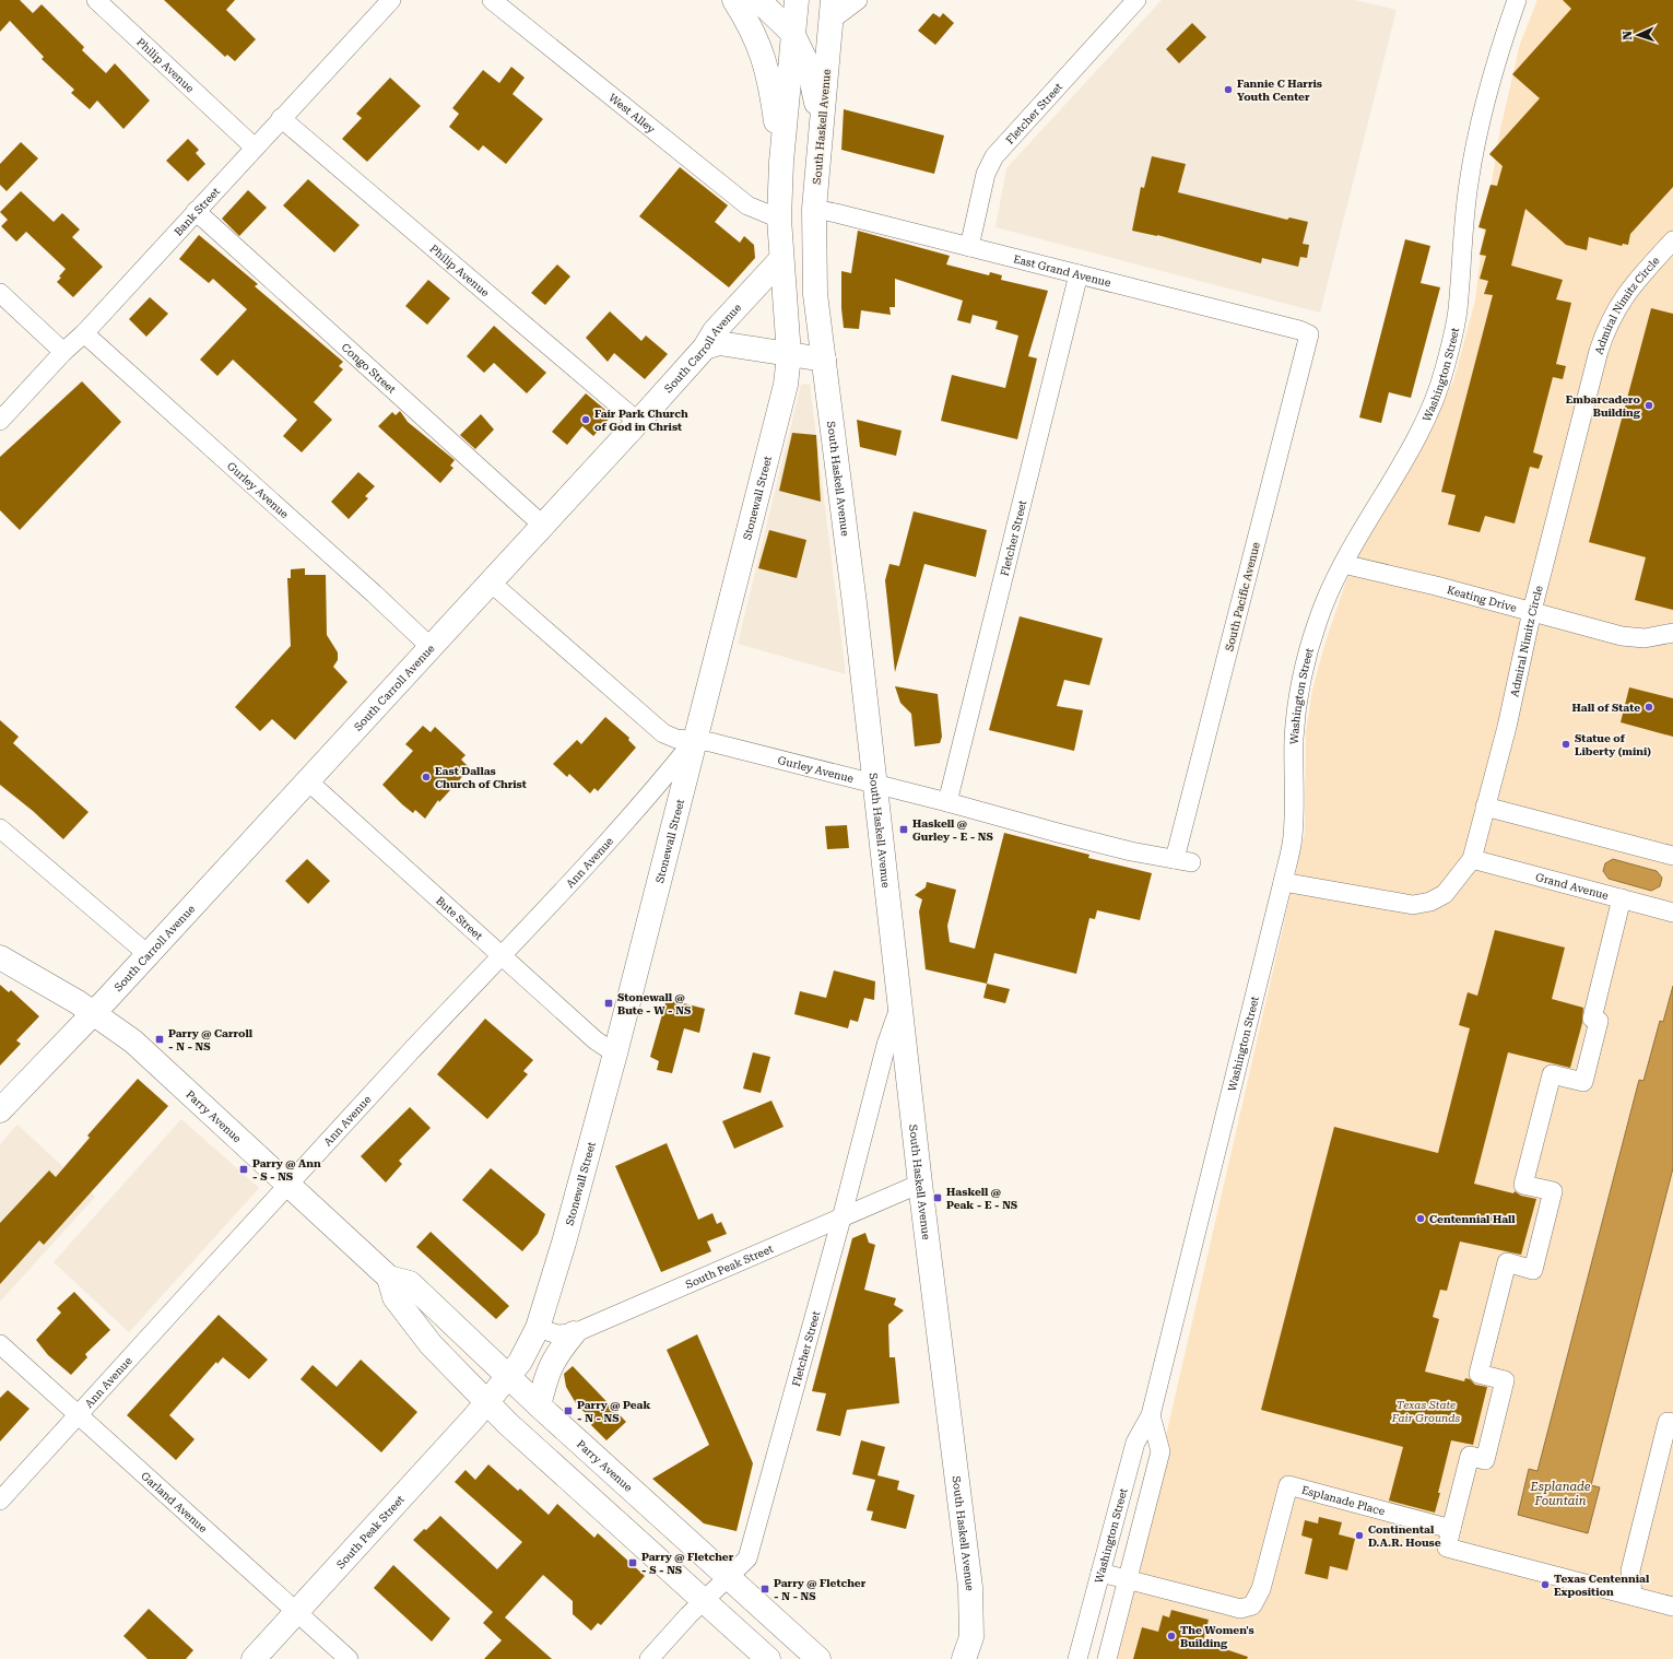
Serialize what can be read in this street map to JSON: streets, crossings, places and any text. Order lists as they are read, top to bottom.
{
  "streets": {
    "main road": [
      "South Haskell Avenue",
      "South Carroll Avenue",
      "Stonewall Street",
      "Parry Avenue",
      "South Peak Street"
    ],
    "street": [
      "Philip Avenue",
      "West Alley",
      "Fletcher Street",
      "Bank Street",
      "East Grand Avenue",
      "Admiral Nimitz Circle",
      "Congo Street",
      "Washington Street",
      "Gurley Avenue",
      "South Pacific Avenue",
      "Keating Drive",
      "Ann Avenue",
      "Grand Avenue",
      "Bute Street",
      "Esplanade Place",
      "Garland Avenue"
    ]
  },
  "crossings": [
    ["Philip Avenue", "Bank Street"],
    ["Philip Avenue", "South Carroll Avenue"],
    ["Fletcher Street", "South Haskell Avenue"],
    ["Fletcher Street", "East Grand Avenue"],
    ["Fletcher Street", "Gurley Avenue"],
    ["Fletcher Street", "Parry Avenue"],
    ["Fletcher Street", "South Peak Street"],
    ["South Haskell Avenue", "East Grand Avenue"],
    ["South Haskell Avenue", "Gurley Avenue"],
    ["South Haskell Avenue", "South Peak Street"],
    ["Bank Street", "Congo Street"],
    ["Bank Street", "Gurley Avenue"],
    ["East Grand Avenue", "South Pacific Avenue"],
    ["Admiral Nimitz Circle", "Washington Street"],
    ["Admiral Nimitz Circle", "Keating Drive"],
    ["Admiral Nimitz Circle", "Grand Avenue"],
    ["South Carroll Avenue", "Congo Street"],
    ["South Carroll Avenue", "Gurley Avenue"],
    ["South Carroll Avenue", "Stonewall Street"],
    ["South Carroll Avenue", "Bute Street"],
    ["South Carroll Avenue", "Parry Avenue"],
    ["Washington Street", "Keating Drive"],
    ["Washington Street", "Esplanade Place"],
    ["Gurley Avenue", "Stonewall Street"],
    ["Gurley Avenue", "South Pacific Avenue"],
    ["Gurley Avenue", "Ann Avenue"],
    ["Stonewall Street", "Ann Avenue"],
    ["Stonewall Street", "Bute Street"],
    ["Stonewall Street", "Parry Avenue"],
    ["Stonewall Street", "South Peak Street"],
    ["Ann Avenue", "Bute Street"],
    ["Ann Avenue", "Parry Avenue"],
    ["Ann Avenue", "Garland Avenue"],
    ["Parry Avenue", "South Peak Street"],
    ["South Peak Street", "Garland Avenue"]
  ],
  "water": ["Esplanade Fountain"],
  "parks": ["Texas State Fair Grounds"],
  "places": {
    "other": [
      "Fannie C Harris Youth Center",
      "Embarcadero Building",
      "Fair Park Church of God in Christ",
      "Hall of State",
      "Statue of Liberty (mini)",
      "East Dallas Church of Christ",
      "Centennial Hall",
      "Continental D.A.R. House",
      "Texas Centennial Exposition",
      "The Women's Building"
    ],
    "transit": [
      "Haskell @ Gurley - E - NS",
      "Stonewall @ Bute - W - NS",
      "Parry @ Carroll - N - NS",
      "Parry @ Ann - S - NS",
      "Haskell @ Peak - E - NS",
      "Parry @ Peak - N - NS",
      "Parry @ Fletcher - S - NS",
      "Parry @ Fletcher - N - NS"
    ]
  },
  "north": "left"
}
